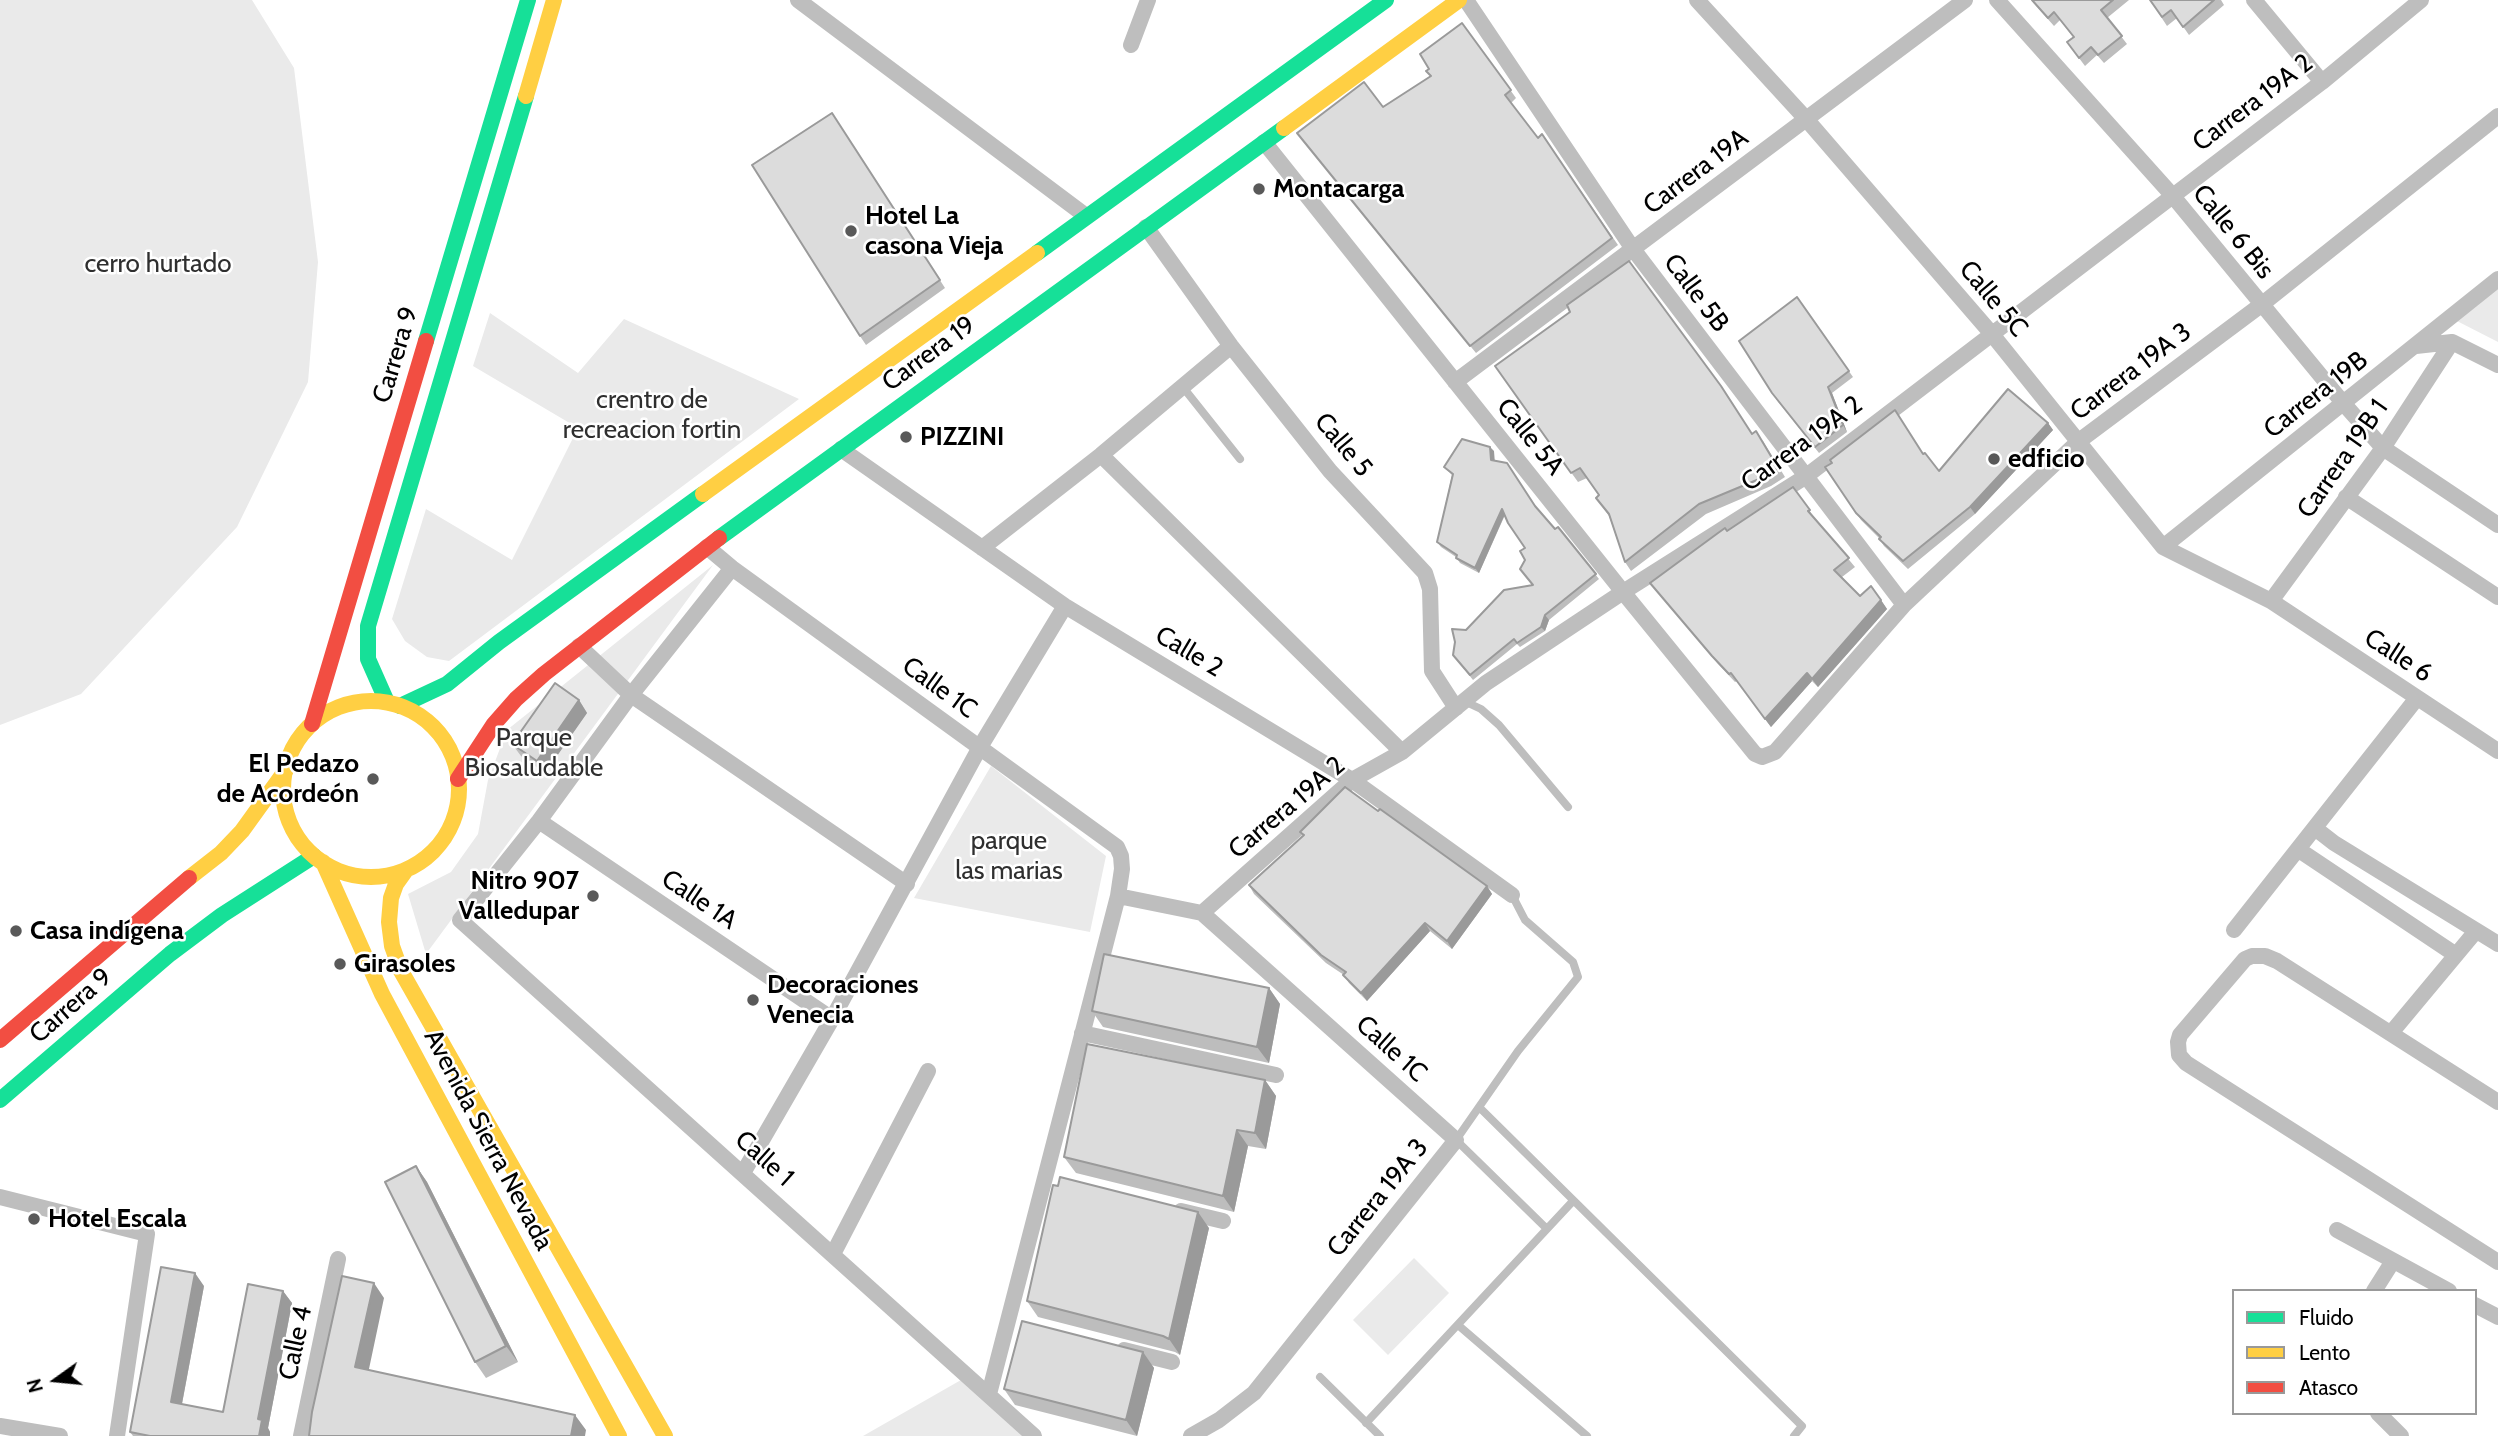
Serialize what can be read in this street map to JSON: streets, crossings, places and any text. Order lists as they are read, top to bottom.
{
  "streets": {
    "main road": ["Carrera 19", "Carrera 9", "Avenida Sierra Nevada"],
    "street": [
      "Carrera 19A 2",
      "Carrera 19A",
      "Calle 6 Bis",
      "Calle 5B",
      "Calle 5C",
      "Carrera 19A 3",
      "Carrera 19B",
      "Calle 5A",
      "Calle 5",
      "Carrera 19B 1",
      "Calle 2",
      "Calle 6",
      "Calle 1C",
      "Calle 1A",
      "Calle 1",
      "Calle 4"
    ]
  },
  "crossings": [
    ["Carrera 19A 2", "Calle 6 Bis"],
    ["Carrera 19A 2", "Calle 5B"],
    ["Carrera 19A 2", "Calle 5C"],
    ["Carrera 19A 2", "Calle 5A"],
    ["Carrera 19A 2", "Calle 5"],
    ["Carrera 19A 2", "Calle 2"],
    ["Carrera 19A 2", "Calle 1C"],
    ["Carrera 19A", "Calle 5B"],
    ["Carrera 19A", "Calle 5C"],
    ["Carrera 19A", "Calle 5A"],
    ["Calle 6 Bis", "Carrera 19A 3"],
    ["Calle 6 Bis", "Carrera 19B"],
    ["Calle 6 Bis", "Carrera 19B 1"],
    ["Calle 5B", "Carrera 19A 3"],
    ["Calle 5C", "Carrera 19A 3"],
    ["Calle 5C", "Carrera 19B"],
    ["Calle 5C", "Carrera 19B 1"],
    ["Calle 5C", "Calle 6"],
    ["Carrera 19", "Carrera 9"],
    ["Carrera 19", "Calle 5A"],
    ["Carrera 19", "Calle 5"],
    ["Carrera 19", "Calle 2"],
    ["Carrera 19", "Calle 1C"],
    ["Carrera 19", "Avenida Sierra Nevada"],
    ["Carrera 9", "Avenida Sierra Nevada"],
    ["Carrera 19A 3", "Calle 5A"],
    ["Carrera 19A 3", "Calle 2"],
    ["Carrera 19A 3", "Calle 1C"],
    ["Carrera 19B 1", "Calle 6"],
    ["Calle 1A", "Calle 1"]
  ],
  "parks": [
    "cerro hurtado",
    "crentro de recreacion fortin",
    "Parque Biosaludable",
    "parque las marias"
  ],
  "places": [
    "Montacarga",
    "Hotel La casona Vieja",
    "PIZZINI",
    "edficio",
    "El Pedazo de Acordeón",
    "Nitro 907 Valledupar",
    "Casa indígena",
    "Girasoles",
    "Decoraciones Venecia",
    "Hotel Escala"
  ],
  "legend": ["Fluido", "Lento", "Atasco"],
  "north": "left"
}
